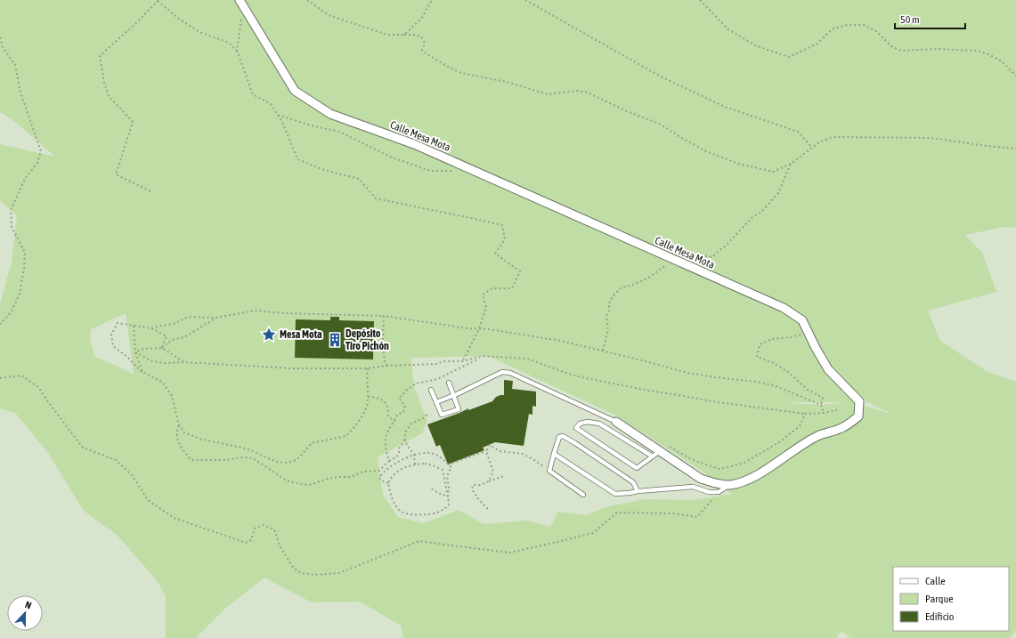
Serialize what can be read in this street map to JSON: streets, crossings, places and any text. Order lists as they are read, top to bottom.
{
  "streets": {
    "street": ["Calle Mesa Mota"]
  },
  "places": {
    "place": ["Mesa Mota"],
    "building": ["Depósito Tiro Pichón"]
  },
  "legend": ["Calle", "Parque", "Edificio"],
  "scale_bar": "50 m",
  "north": "top"
}
